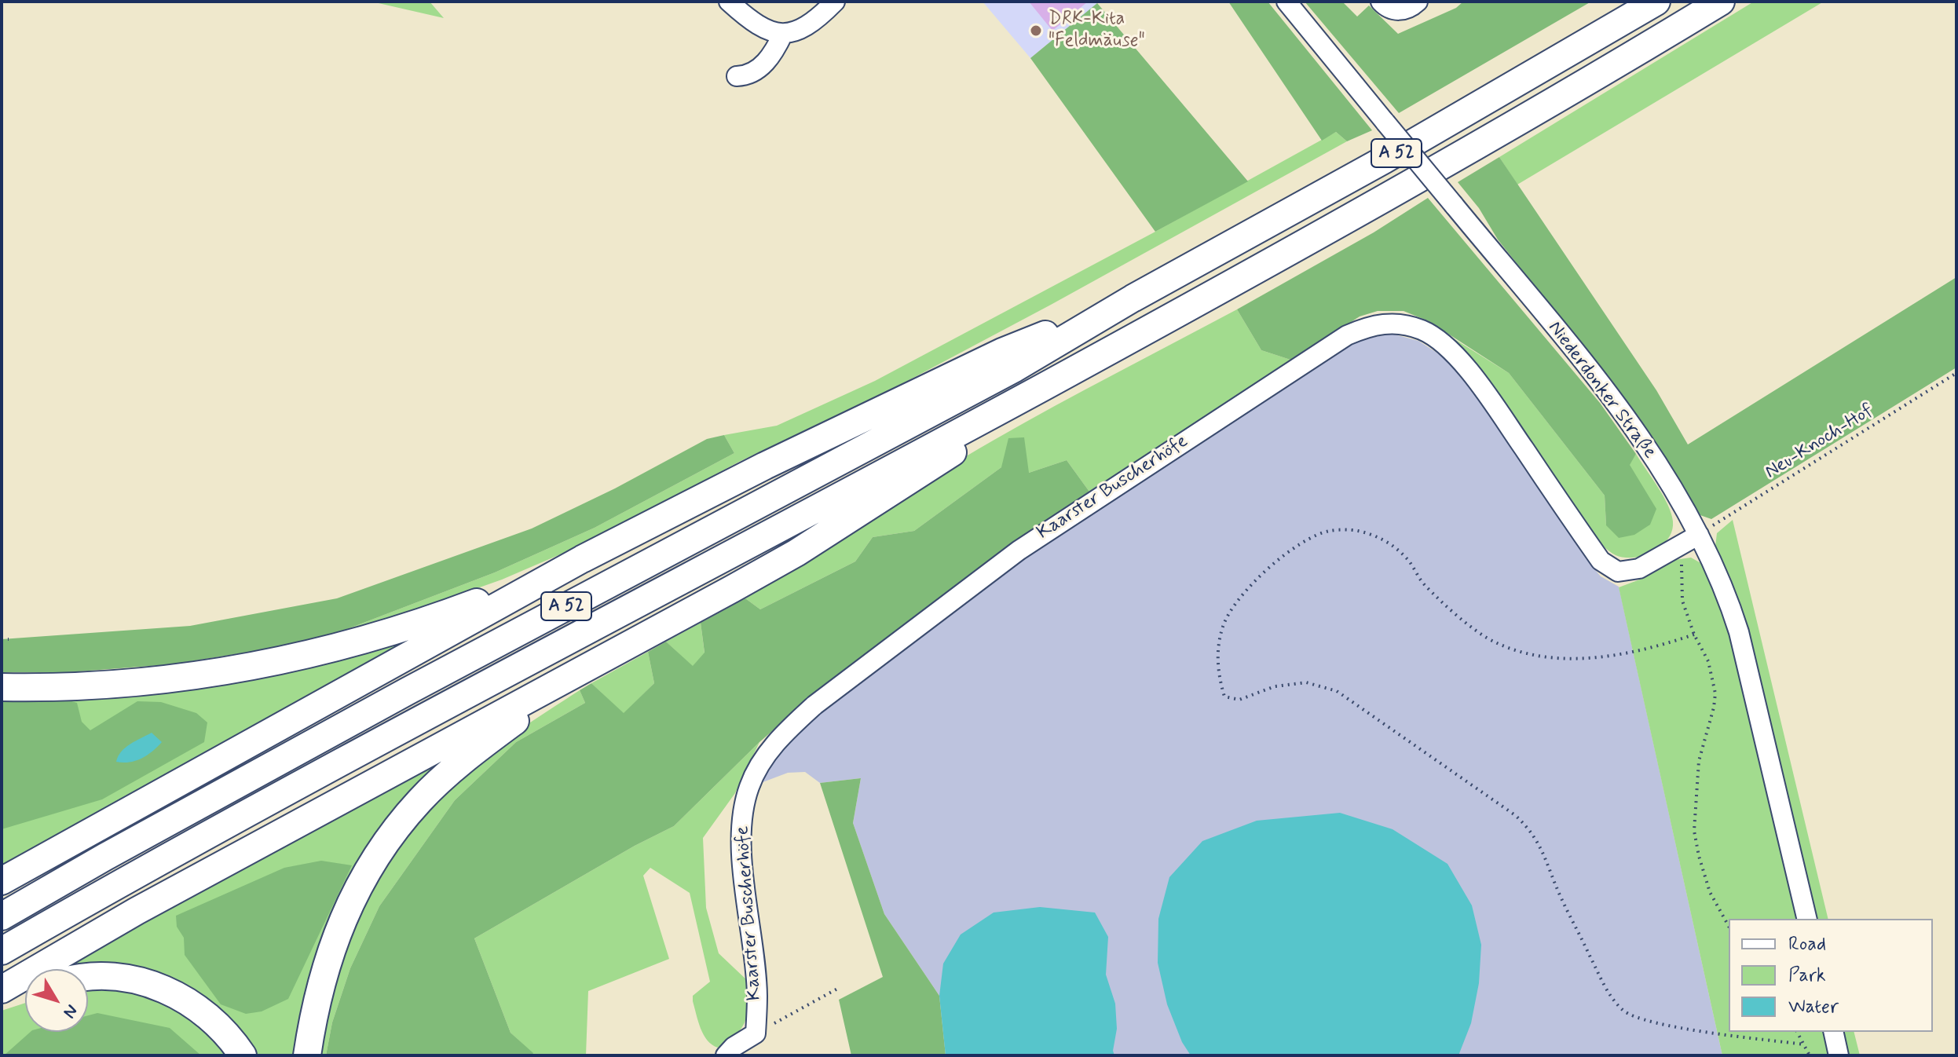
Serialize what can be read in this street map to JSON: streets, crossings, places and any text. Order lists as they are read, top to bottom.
{
  "streets": {
    "highway": ["A 52"],
    "street": ["Niederdonker Straße", "Kaarster Buscherhöfe"],
    "path": ["Neu-Knoch-Hof"]
  },
  "crossings": [
    ["Niederdonker Straße", "Neu-Knoch-Hof"],
    ["Niederdonker Straße", "Kaarster Buscherhöfe"],
    ["Neu-Knoch-Hof", "Kaarster Buscherhöfe"]
  ],
  "places": ["DRK-Kita \"Feldmäuse\""],
  "legend": ["Road", "Park", "Water"],
  "north": "bottom right"
}
